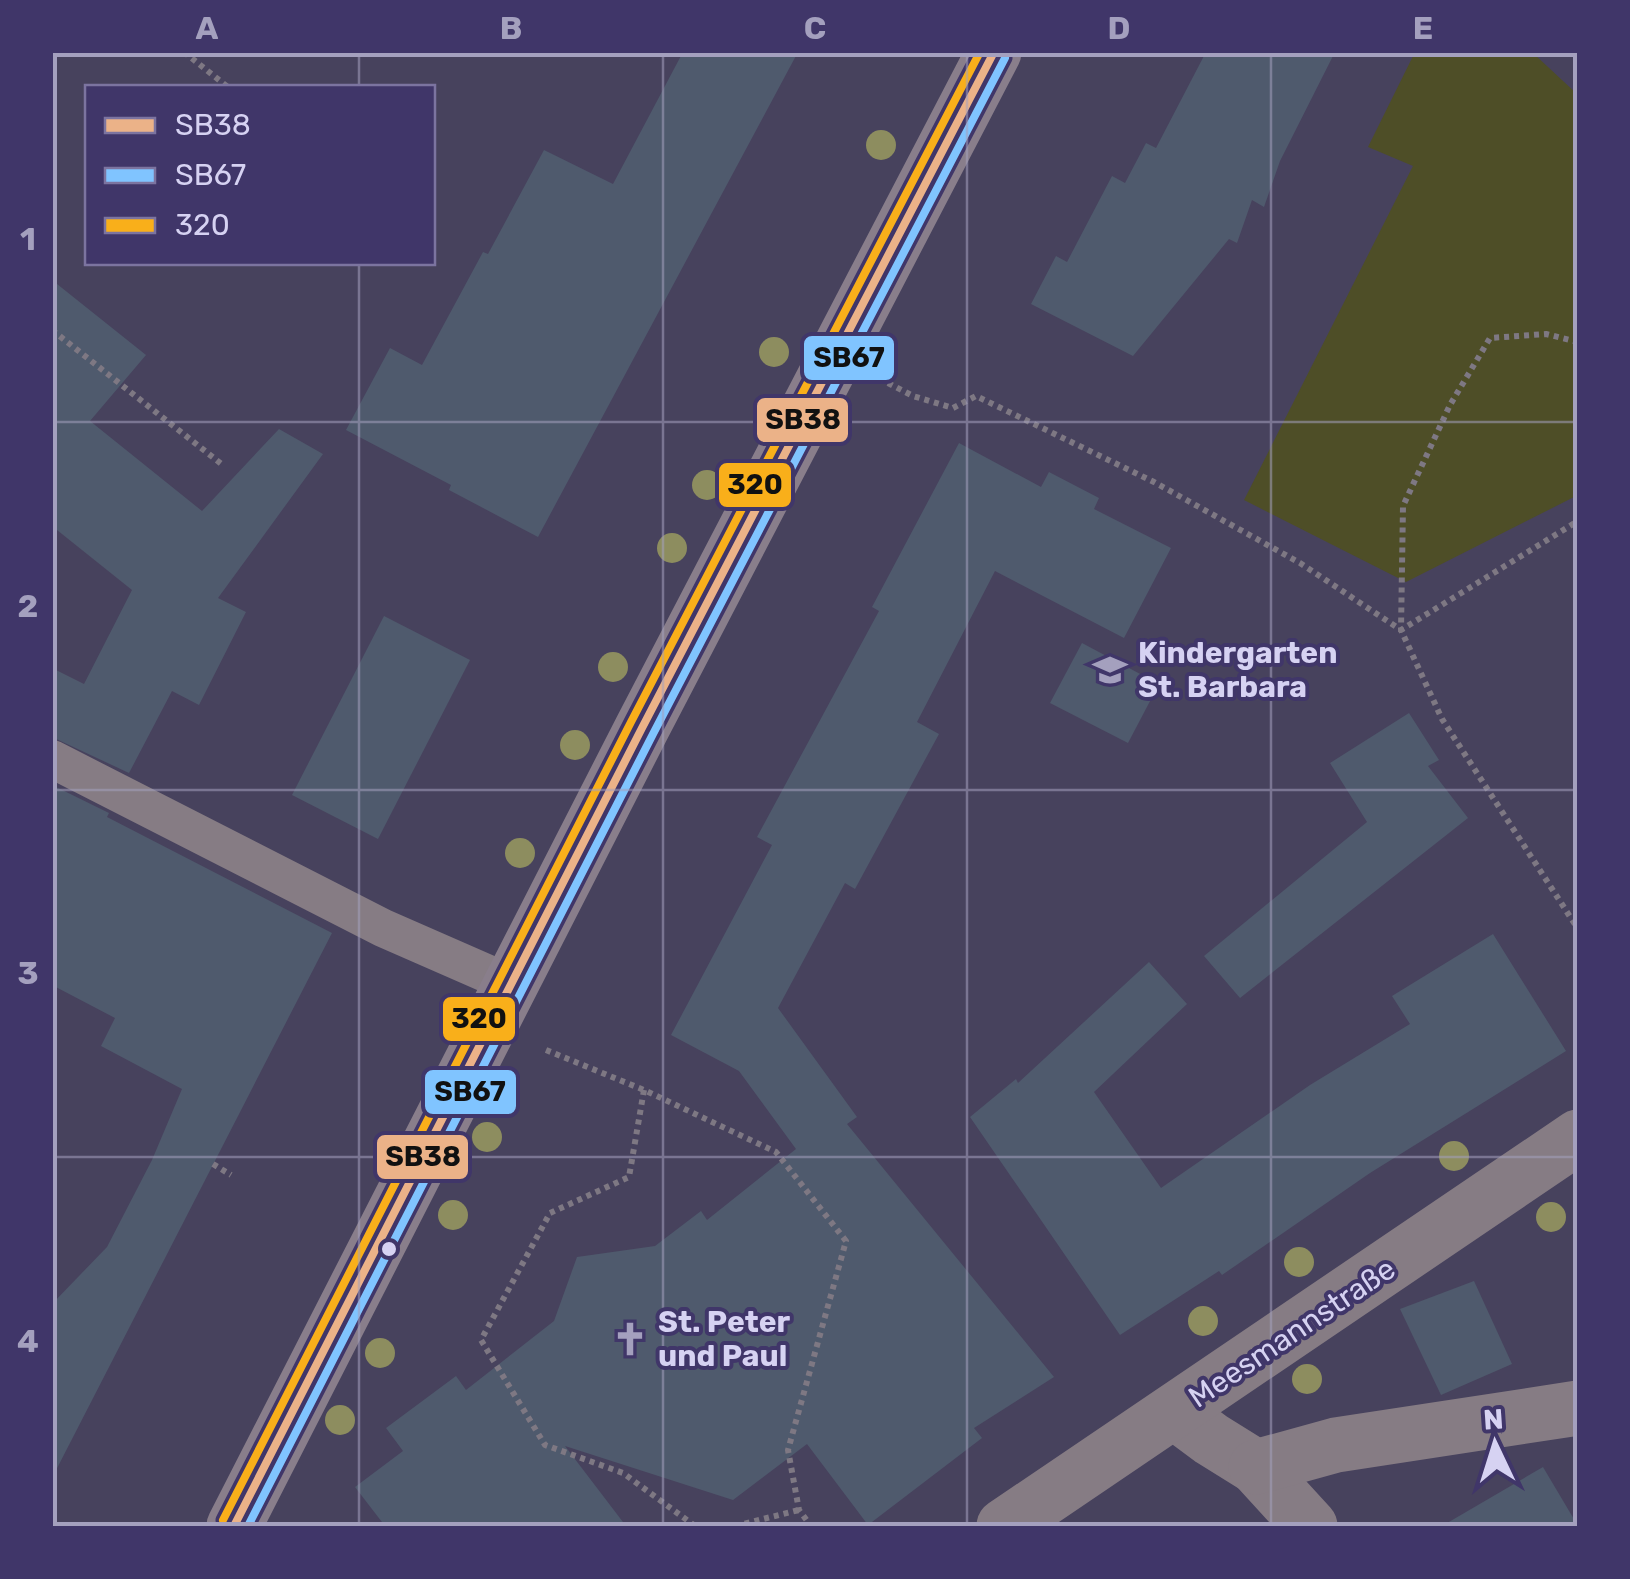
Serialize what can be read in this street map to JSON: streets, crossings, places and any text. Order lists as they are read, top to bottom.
{
  "streets": {
    "street": ["Meesmannstraße"]
  },
  "places": {
    "school or university": ["Kindergarten St. Barbara"],
    "church": ["St. Peter und Paul"]
  },
  "lines": ["transit line SB38", "transit line 320", "transit line SB67"],
  "legend": ["SB38", "SB67", "320"],
  "north": "top",
  "grid": {
    "columns": [
      "A",
      "B",
      "C",
      "D",
      "E"
    ],
    "rows": [
      "1",
      "2",
      "3",
      "4"
    ]
  }
}
